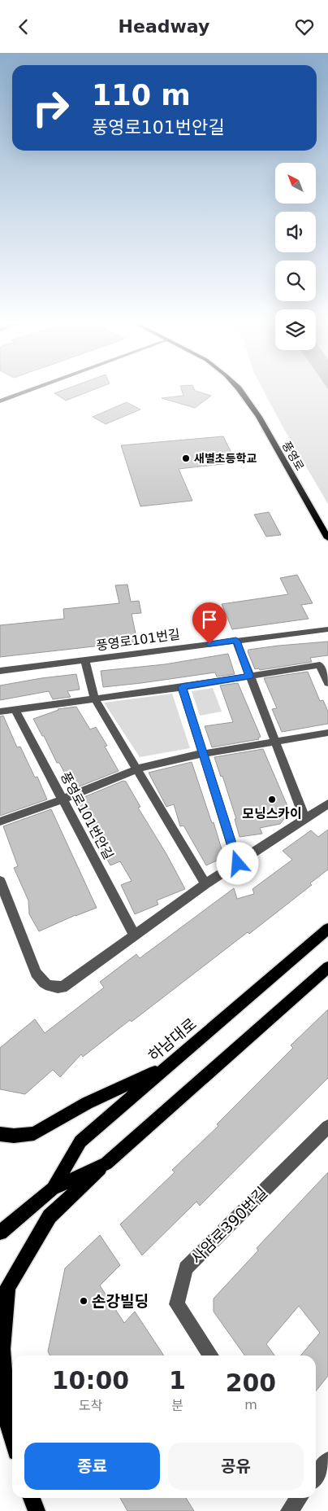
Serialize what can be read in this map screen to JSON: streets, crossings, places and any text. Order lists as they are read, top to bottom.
{
  "streets": {
    "main road": ["풍영로", "하남대로"],
    "street": ["풍영로101번길", "풍영로101번안길", "사암로390번길"]
  },
  "places": ["새별초등학교", "모닝스카이", "손강빌딩"],
  "north": "top left",
  "page": {
    "header": "Headway",
    "turn": ["110 m", "풍영로101번안길"],
    "eta": [
      "10:00",
      "도착",
      "1",
      "분",
      "200",
      "m"
    ],
    "buttons": ["종료", "공유"]
  }
}
